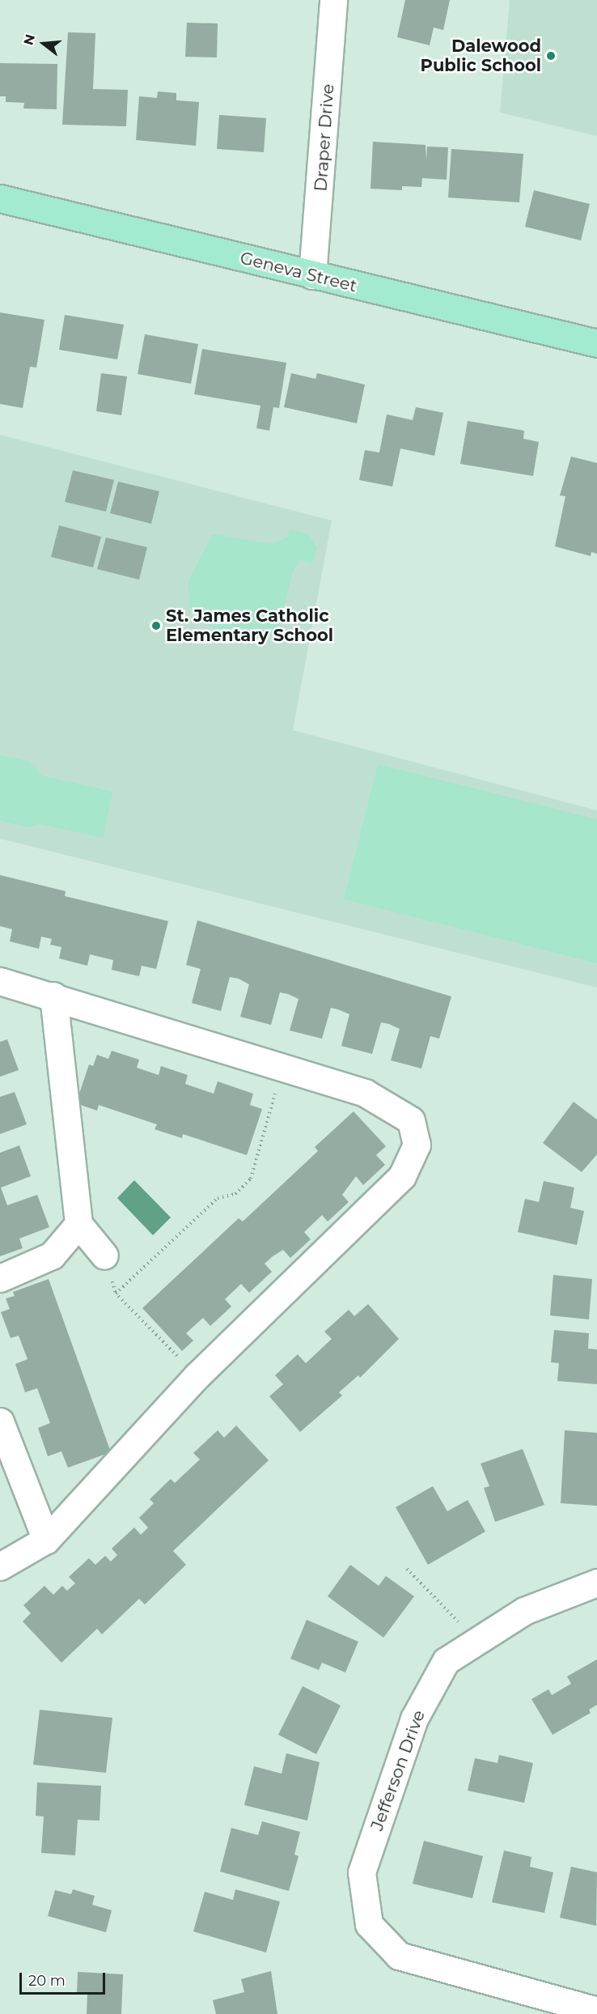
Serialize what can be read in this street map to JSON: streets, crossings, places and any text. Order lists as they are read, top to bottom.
{
  "streets": {
    "main road": ["Geneva Street"],
    "street": ["Draper Drive", "Jefferson Drive"]
  },
  "crossings": [
    ["Draper Drive", "Geneva Street"]
  ],
  "places": ["Dalewood Public School", "St. James Catholic Elementary School"],
  "scale_bar": "20 m",
  "north": "left"
}
